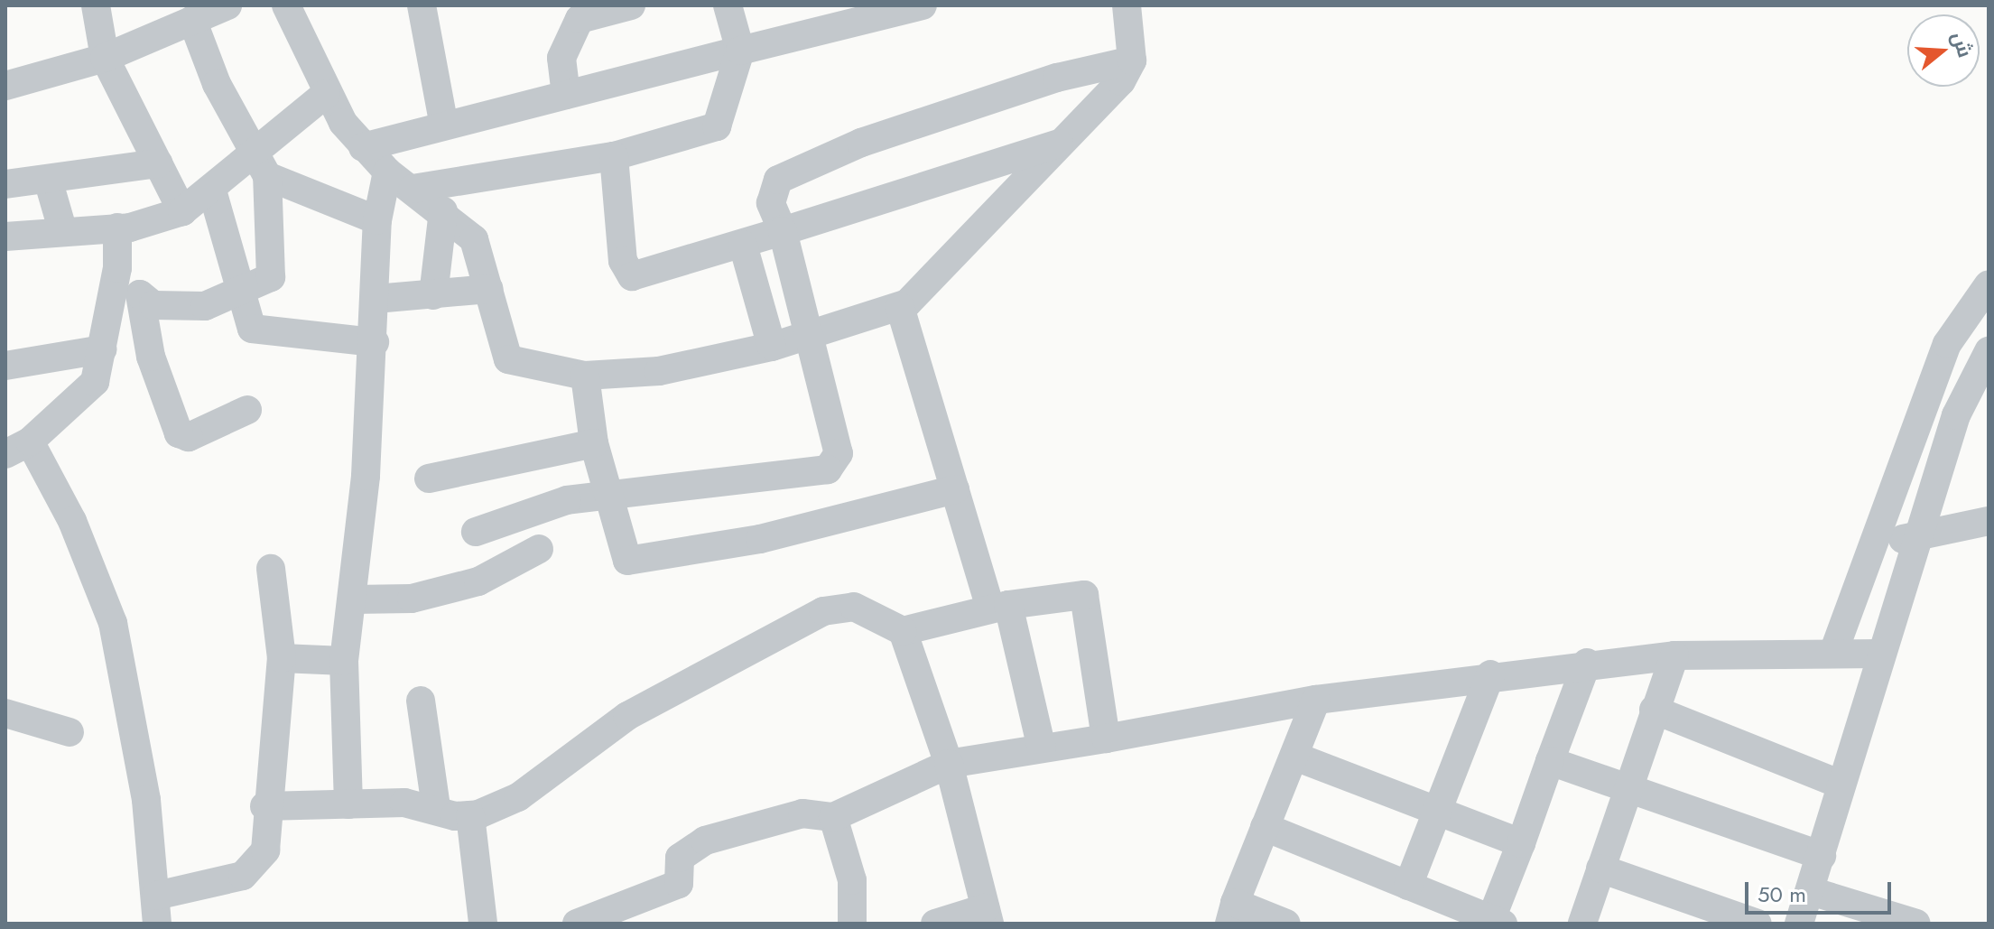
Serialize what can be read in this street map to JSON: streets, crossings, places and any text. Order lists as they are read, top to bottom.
{
  "scale_bar": "50 m",
  "north": "right"
}
